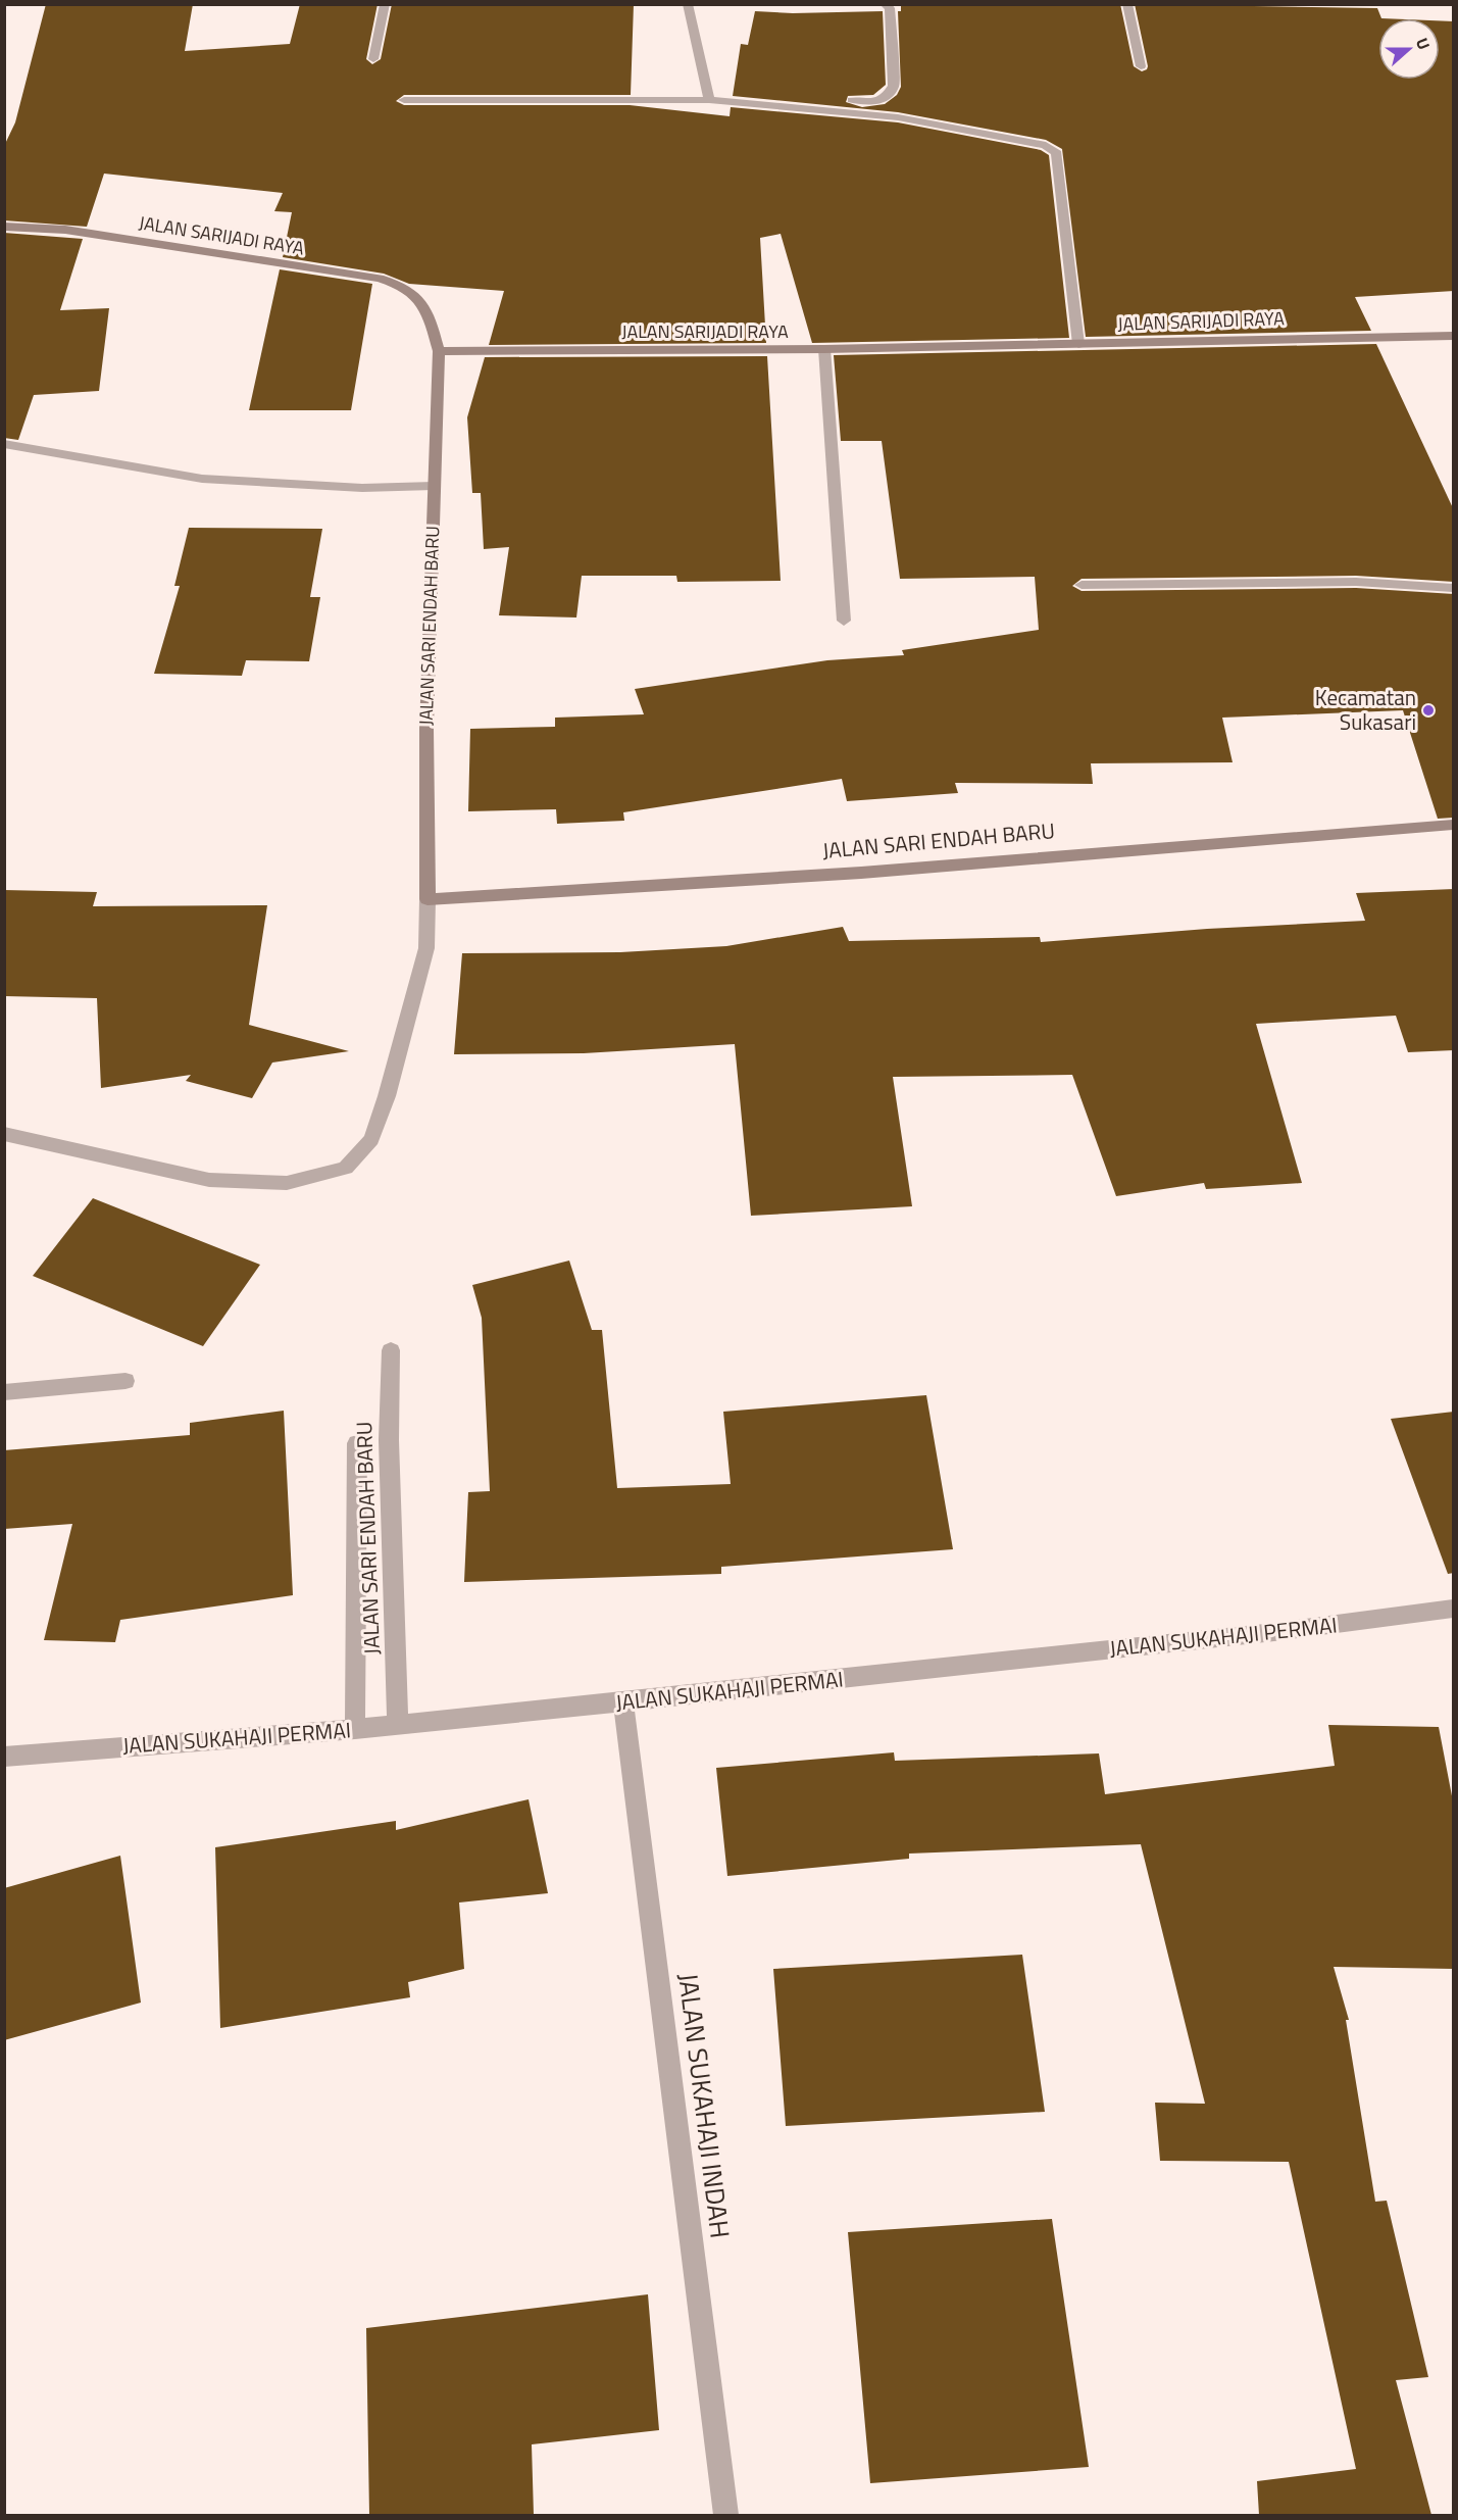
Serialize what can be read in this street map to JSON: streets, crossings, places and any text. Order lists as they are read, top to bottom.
{
  "streets": {
    "main road": ["JALAN SARIJADI RAYA", "JALAN SARI ENDAH BARU"],
    "street": ["JALAN SUKAHAJI PERMAI", "JALAN SUKAHAJI INDAH"]
  },
  "crossings": [
    ["JALAN SARIJADI RAYA", "JALAN SARI ENDAH BARU"],
    ["JALAN SARI ENDAH BARU", "JALAN SUKAHAJI PERMAI"],
    ["JALAN SUKAHAJI PERMAI", "JALAN SUKAHAJI INDAH"]
  ],
  "places": ["Kecamatan Sukasari"],
  "north": "right"
}
